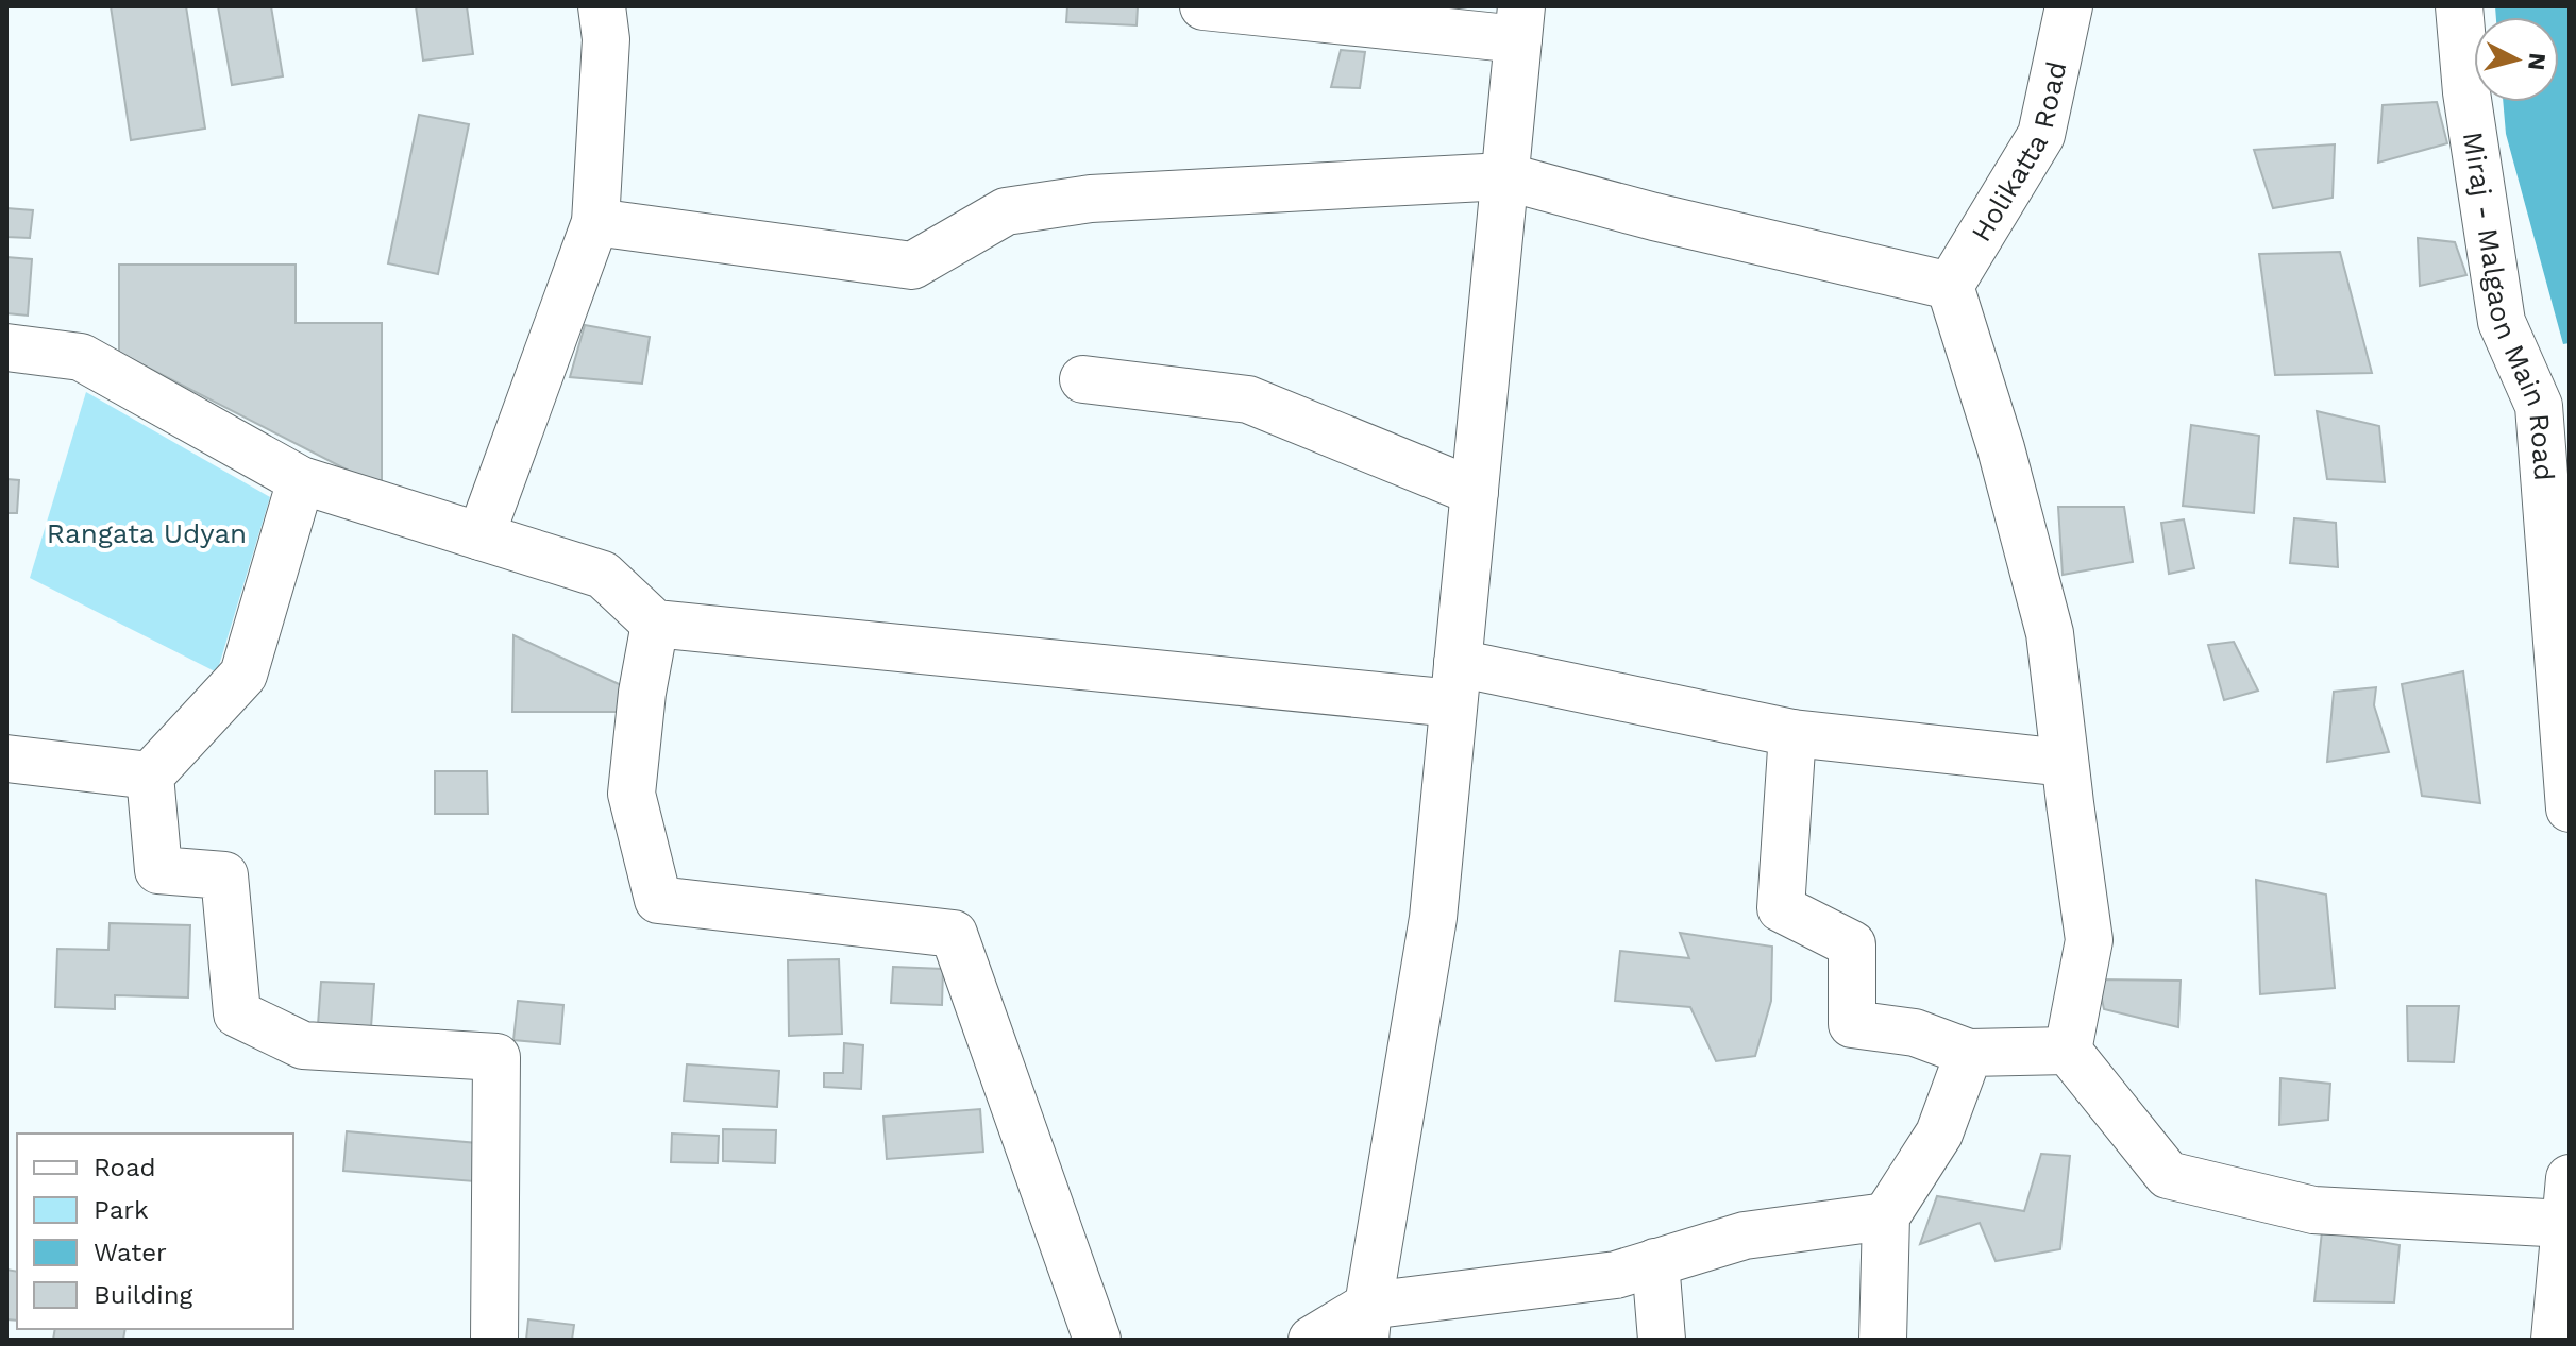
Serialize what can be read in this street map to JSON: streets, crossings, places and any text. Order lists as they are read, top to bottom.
{
  "streets": {
    "street": ["Holikatta Road", "Miraj - Malgaon Main Road"]
  },
  "parks": ["Rangata Udyan"],
  "legend": [
    "Road",
    "Park",
    "Water",
    "Building"
  ],
  "north": "right"
}
